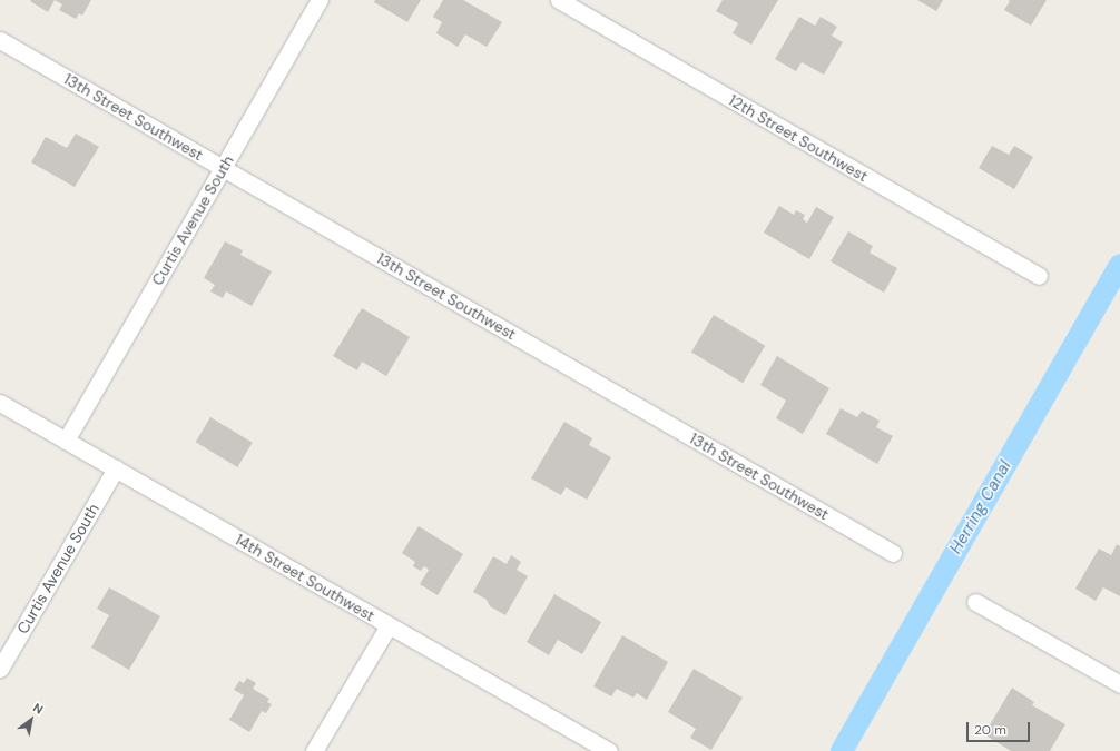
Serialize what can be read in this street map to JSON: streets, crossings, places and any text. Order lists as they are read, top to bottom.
{
  "streets": {
    "street": [
      "13th Street Southwest",
      "12th Street Southwest",
      "Curtis Avenue South",
      "14th Street Southwest"
    ]
  },
  "crossings": [
    ["13th Street Southwest", "Curtis Avenue South"],
    ["Curtis Avenue South", "14th Street Southwest"]
  ],
  "water": ["Herring Canal"],
  "scale_bar": "20 m",
  "north": "top right"
}
